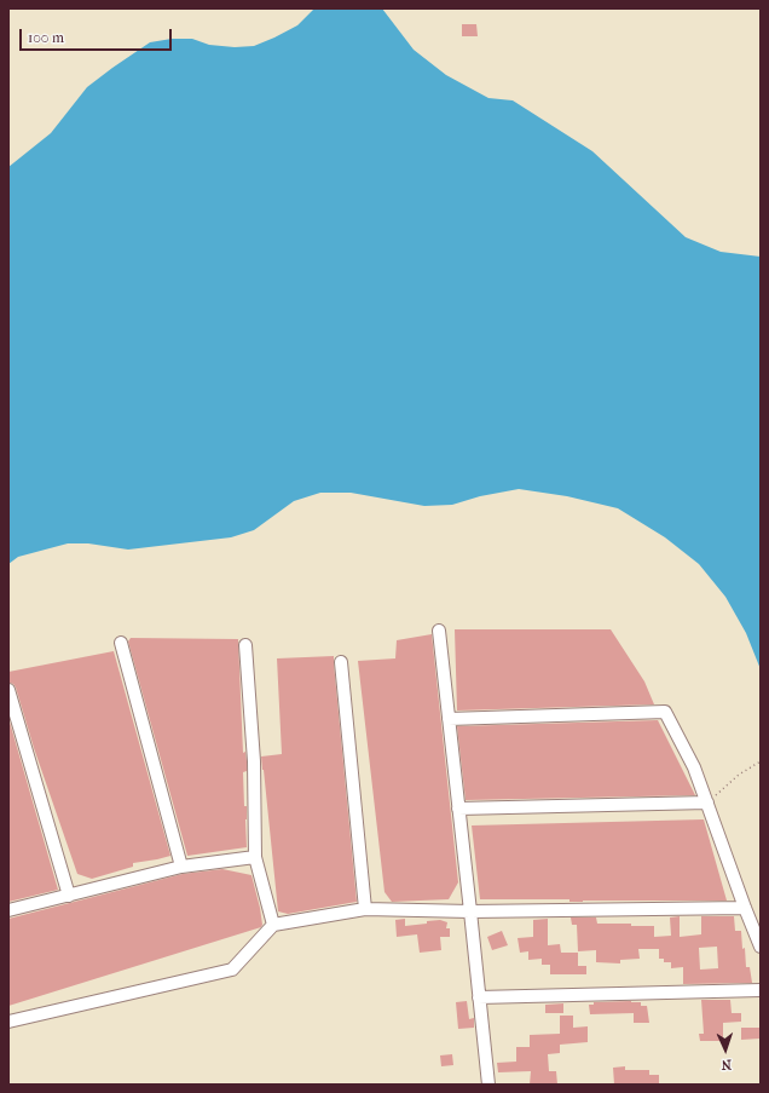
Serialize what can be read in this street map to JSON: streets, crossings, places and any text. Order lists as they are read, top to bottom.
{
  "scale_bar": "100 m",
  "north": "bottom"
}
